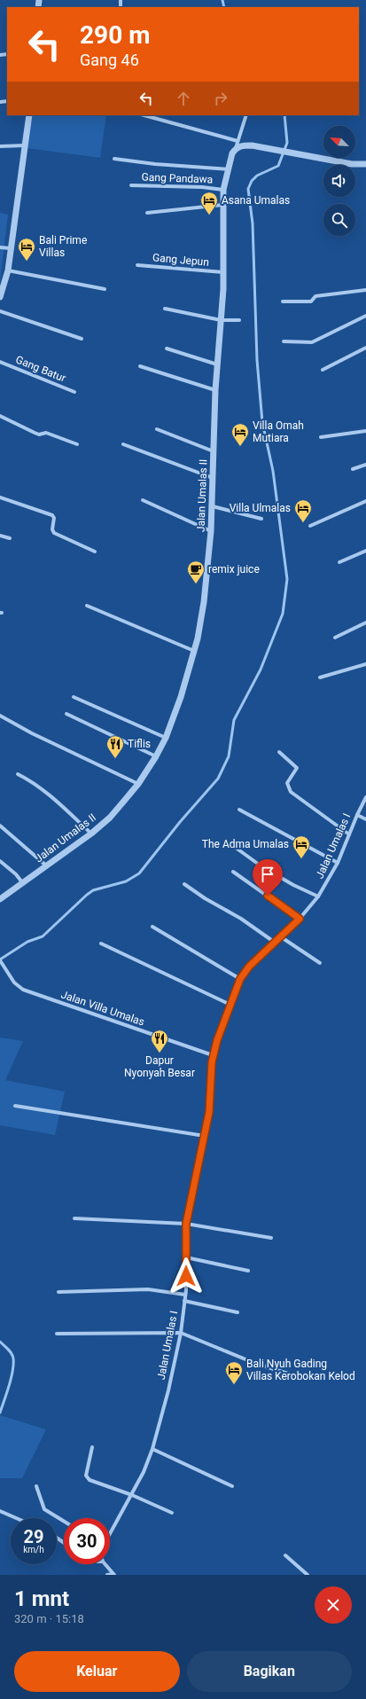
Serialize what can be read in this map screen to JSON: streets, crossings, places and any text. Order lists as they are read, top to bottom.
{
  "streets": {
    "street": [
      "Gang Pandawa",
      "Gang Jepun",
      "Gang Batur",
      "Jalan Umalas II",
      "Jalan Umalas I",
      "Jalan Villa Umalas"
    ]
  },
  "crossings": [
    ["Gang Pandawa", "Jalan Umalas II"],
    ["Gang Jepun", "Jalan Umalas II"],
    ["Jalan Umalas I", "Jalan Villa Umalas"]
  ],
  "places": {
    "hotel": [
      "Asana Umalas",
      "Bali Prime Villas",
      "Villa Omah Mutiara",
      "Villa Ulmalas",
      "The Adma Umalas",
      "Bali Nyuh Gading Villas Kerobokan Kelod"
    ],
    "cafe": ["remix juice"],
    "restaurant": ["Tiflis", "Dapur Nyonyah Besar"]
  },
  "north": "top left",
  "page": {
    "turn": ["290 m", "Gang 46"],
    "speed": "29 km/h",
    "limit": "30",
    "heading": ["1 mnt", "320 m · 15:18"],
    "buttons": ["Keluar", "Bagikan"]
  }
}
